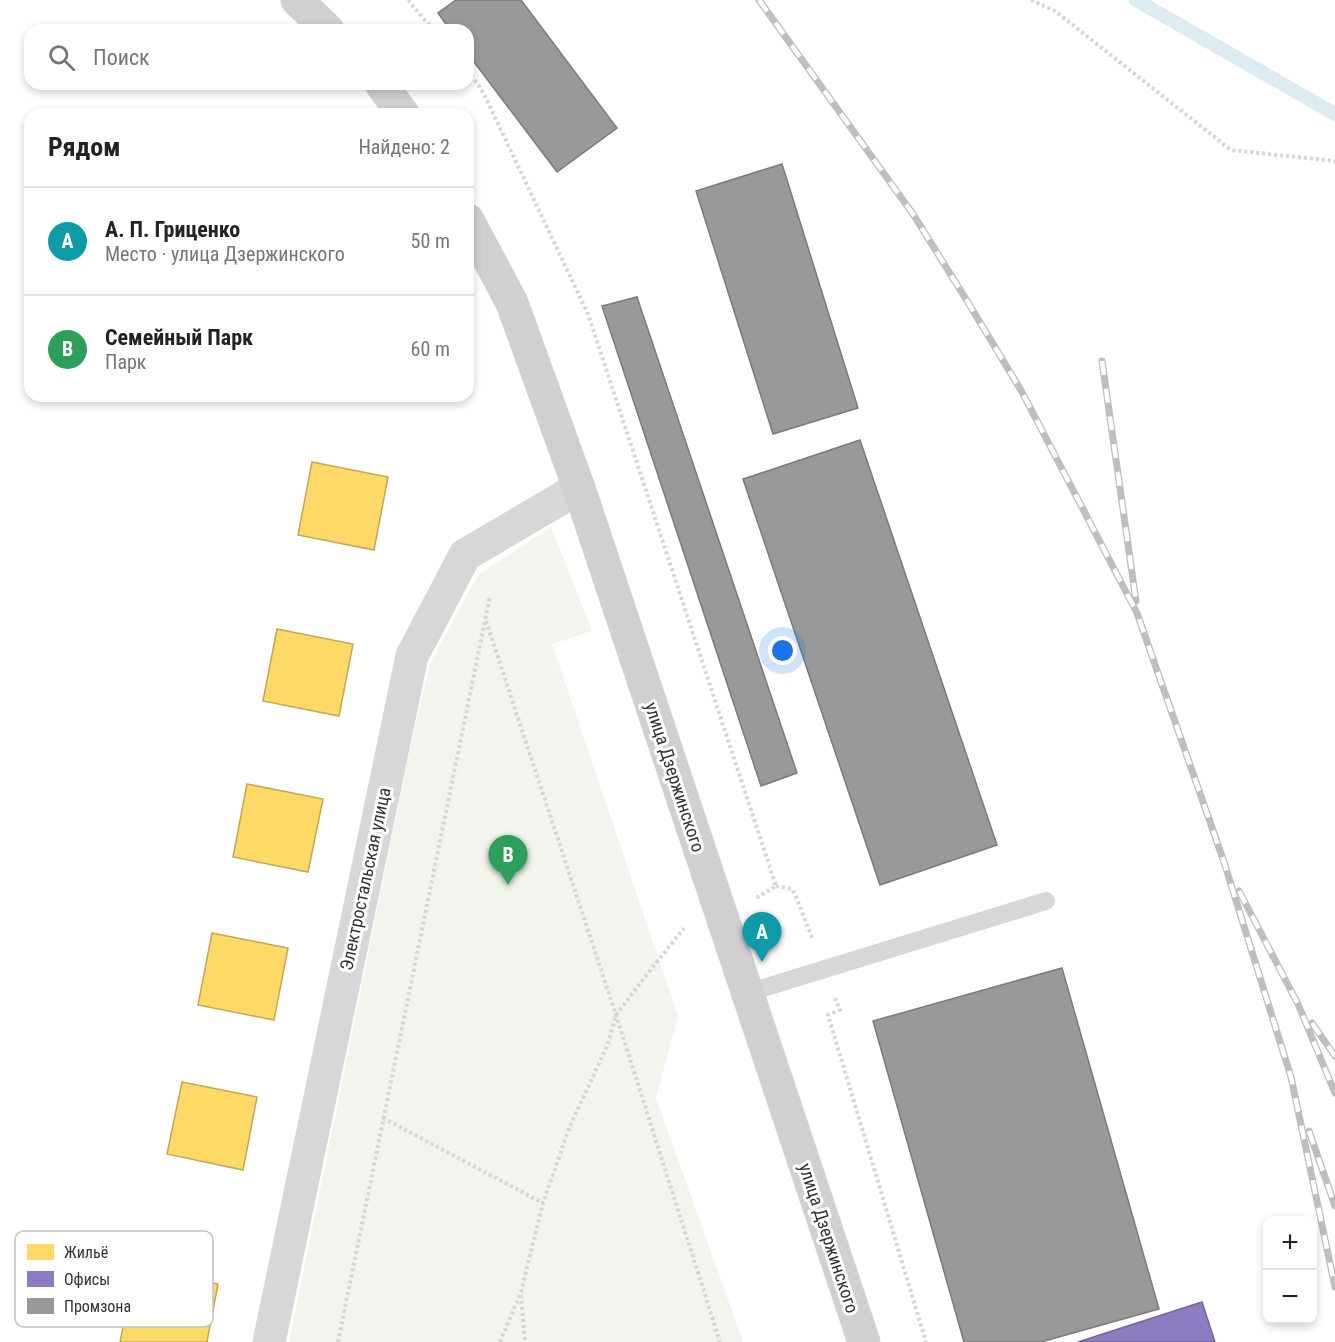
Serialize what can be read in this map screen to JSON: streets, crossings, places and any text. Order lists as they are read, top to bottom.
{
  "streets": {
    "main road": ["улица Дзержинского"],
    "street": ["Электростальская улица"]
  },
  "crossings": [
    ["улица Дзержинского", "Электростальская улица"]
  ],
  "legend": ["Жильё", "Офисы", "Промзона"],
  "page": {
    "search": "Поиск",
    "heading": ["Рядом", "Найдено: 2"],
    "list": [
      {
        "mark": "A",
        "name": "А. П. Гриценко",
        "note": "Место · улица Дзержинского",
        "value": "50 m"
      },
      {
        "mark": "B",
        "name": "Семейный Парк",
        "note": "Парк",
        "value": "60 m"
      }
    ],
    "pins": ["B", "A"],
    "map_buttons": ["+", "−"]
  }
}
